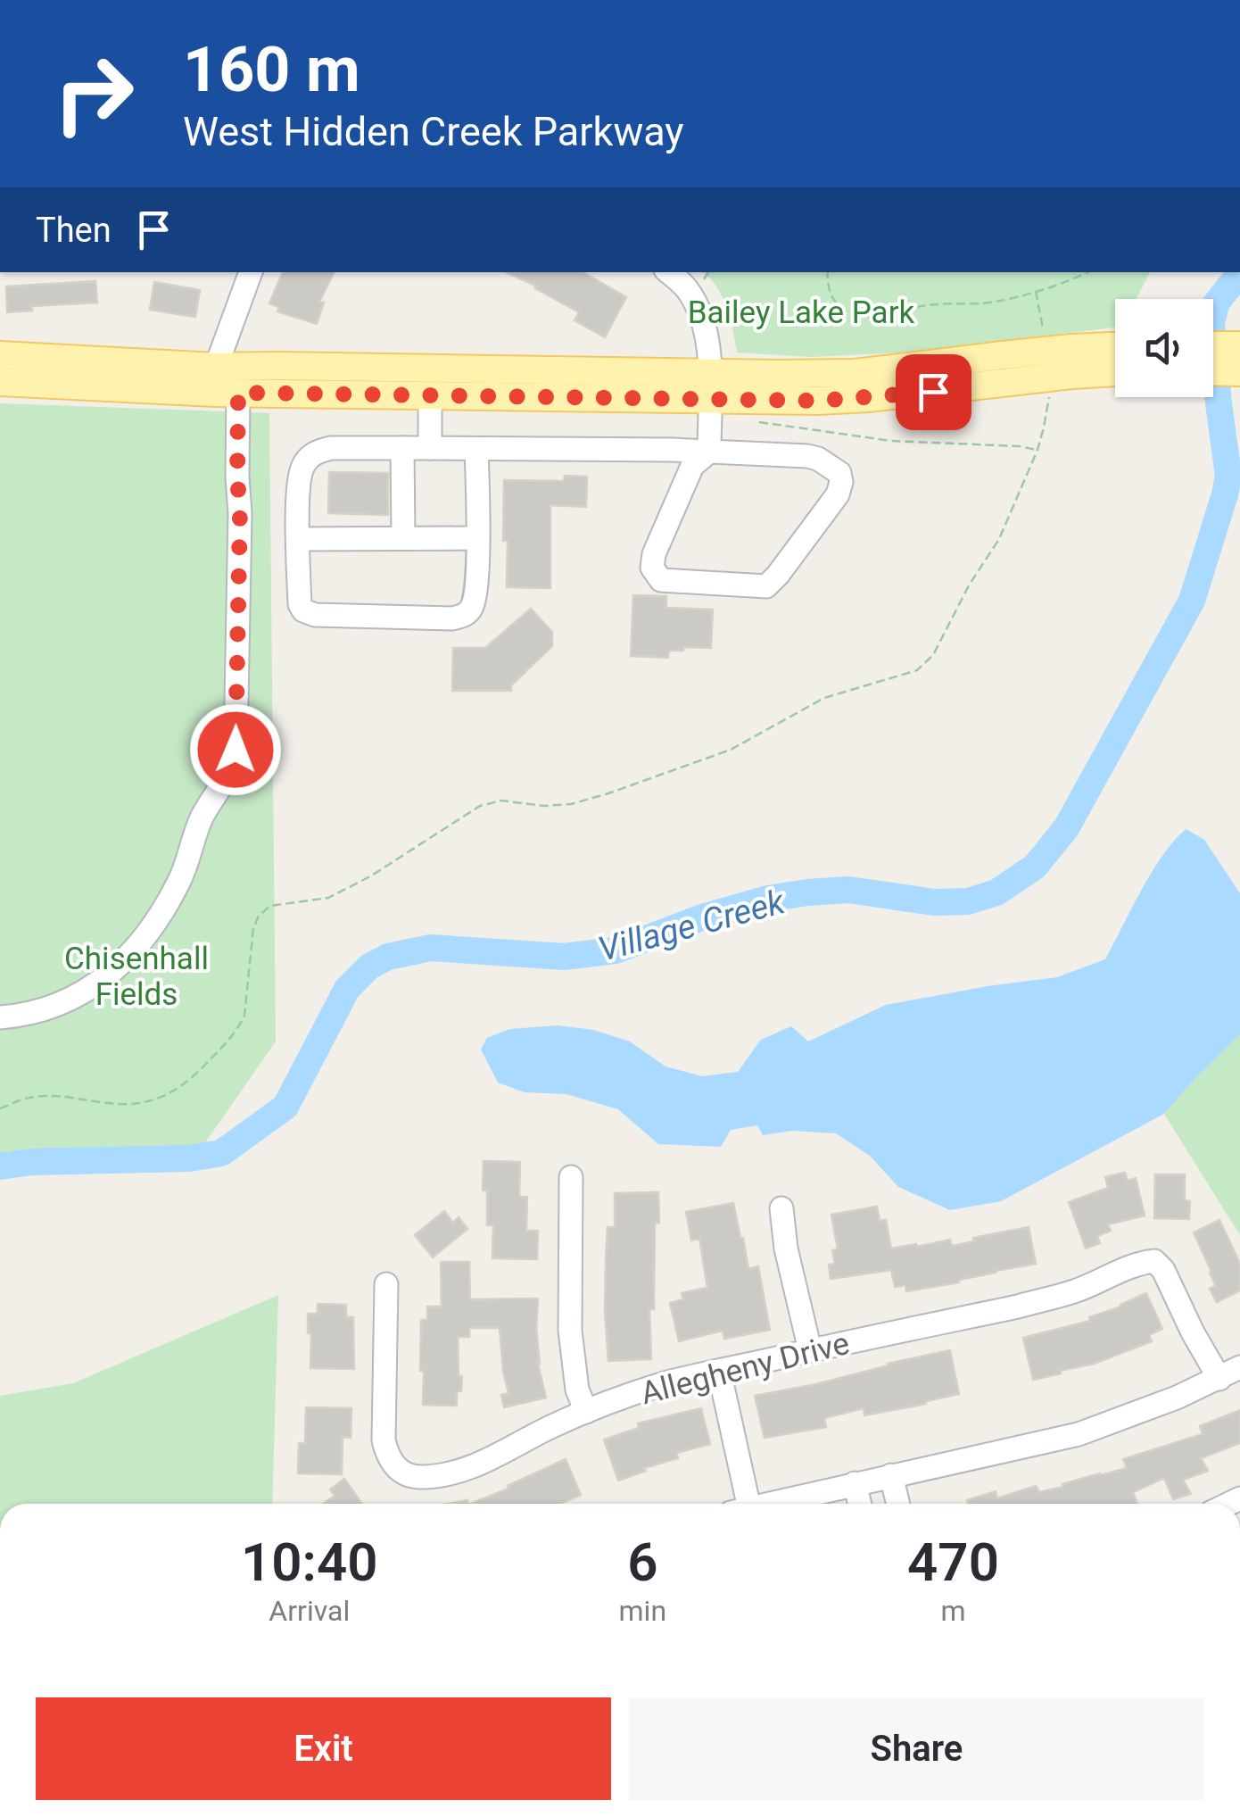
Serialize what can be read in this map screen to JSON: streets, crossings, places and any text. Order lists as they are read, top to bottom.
{
  "streets": {
    "street": ["Allegheny Drive"]
  },
  "water": ["Village Creek"],
  "parks": ["Bailey Lake Park", "Chisenhall Fields"],
  "page": {
    "turn": ["160 m", "West Hidden Creek Parkway"],
    "then": "Then",
    "eta": [
      "10:40",
      "Arrival",
      "6",
      "min",
      "470",
      "m"
    ],
    "buttons": ["Exit", "Share"]
  }
}
